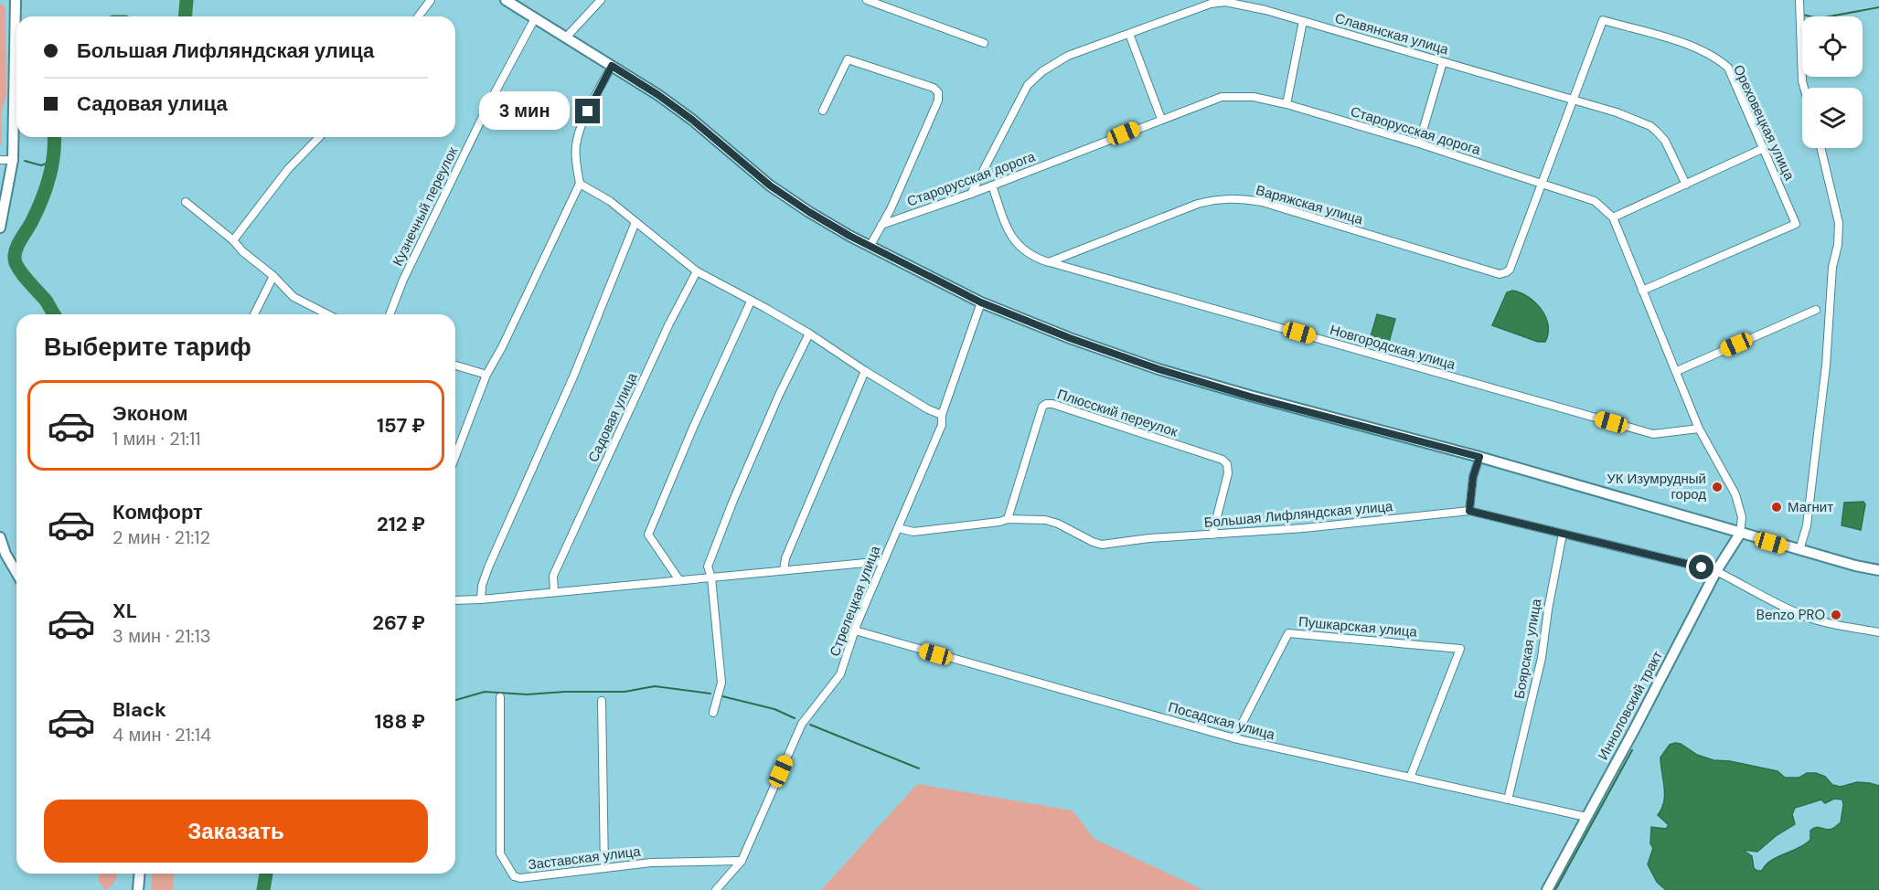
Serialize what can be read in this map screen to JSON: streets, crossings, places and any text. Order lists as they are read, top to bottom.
{
  "streets": {
    "main road": ["Инноловский тракт"],
    "street": [
      "Славянская улица",
      "Ореховецкая улица",
      "Старорусская дорога",
      "Варяжская улица",
      "Кузнечный переулок",
      "Новгородская улица",
      "Плюсский переулок",
      "Садовая улица",
      "Большая Лифляндская улица",
      "Стрелецкая улица",
      "Пушкарская улица",
      "Боярская улица",
      "Посадская улица",
      "Заставская улица"
    ]
  },
  "crossings": [
    ["Славянская улица", "Ореховецкая улица"],
    ["Славянская улица", "Старорусская дорога"],
    ["Ореховецкая улица", "Старорусская дорога"],
    ["Ореховецкая улица", "Варяжская улица"],
    ["Старорусская дорога", "Варяжская улица"],
    ["Старорусская дорога", "Новгородская улица"],
    ["Старорусская дорога", "Инноловский тракт"],
    ["Варяжская улица", "Новгородская улица"],
    ["Плюсский переулок", "Большая Лифляндская улица"],
    ["Большая Лифляндская улица", "Стрелецкая улица"],
    ["Большая Лифляндская улица", "Боярская улица"],
    ["Стрелецкая улица", "Посадская улица"],
    ["Стрелецкая улица", "Заставская улица"],
    ["Пушкарская улица", "Посадская улица"],
    ["Боярская улица", "Посадская улица"],
    ["Инноловский тракт", "Посадская улица"]
  ],
  "places": ["УК Изумрудный город", "Магнит", "Benzo PRO"],
  "page": {
    "banner": ["Большая Лифляндская улица", "Садовая улица"],
    "bubble": "3 мин",
    "heading": "Выберите тариф",
    "list": [
      {
        "name": "Эконом",
        "note": "1 мин · 21:11",
        "value": "157 ₽"
      },
      {
        "name": "Комфорт",
        "note": "2 мин · 21:12",
        "value": "212 ₽"
      },
      {
        "name": "XL",
        "note": "3 мин · 21:13",
        "value": "267 ₽"
      },
      {
        "name": "Black",
        "note": "4 мин · 21:14",
        "value": "188 ₽"
      }
    ],
    "buttons": "Заказать"
  }
}
